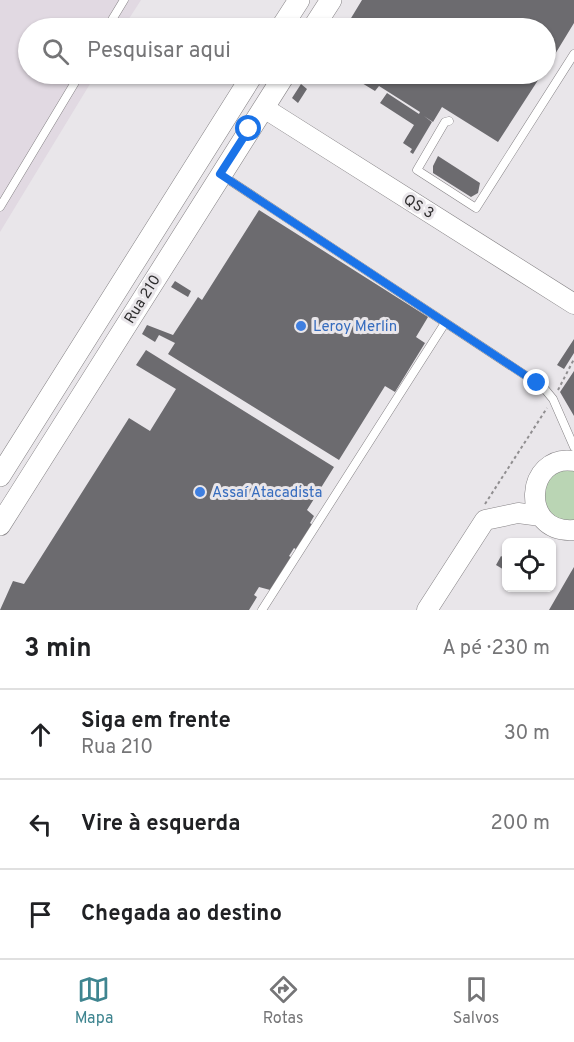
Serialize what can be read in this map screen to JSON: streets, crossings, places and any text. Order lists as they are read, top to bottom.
{
  "streets": {
    "main road": ["Rua 210"],
    "street": ["QS 3"]
  },
  "crossings": [
    ["QS 3", "Rua 210"]
  ],
  "places": ["Leroy Merlin", "Assaí Atacadista"],
  "page": {
    "search": "Pesquisar aqui",
    "heading": ["3 min", "A pé · 230 m"],
    "list": [
      ["Siga em frente", "Rua 210", "30 m"],
      ["Vire à esquerda", "200 m"],
      "Chegada ao destino"
    ],
    "nav": ["Mapa", "Rotas", "Salvos"]
  }
}
